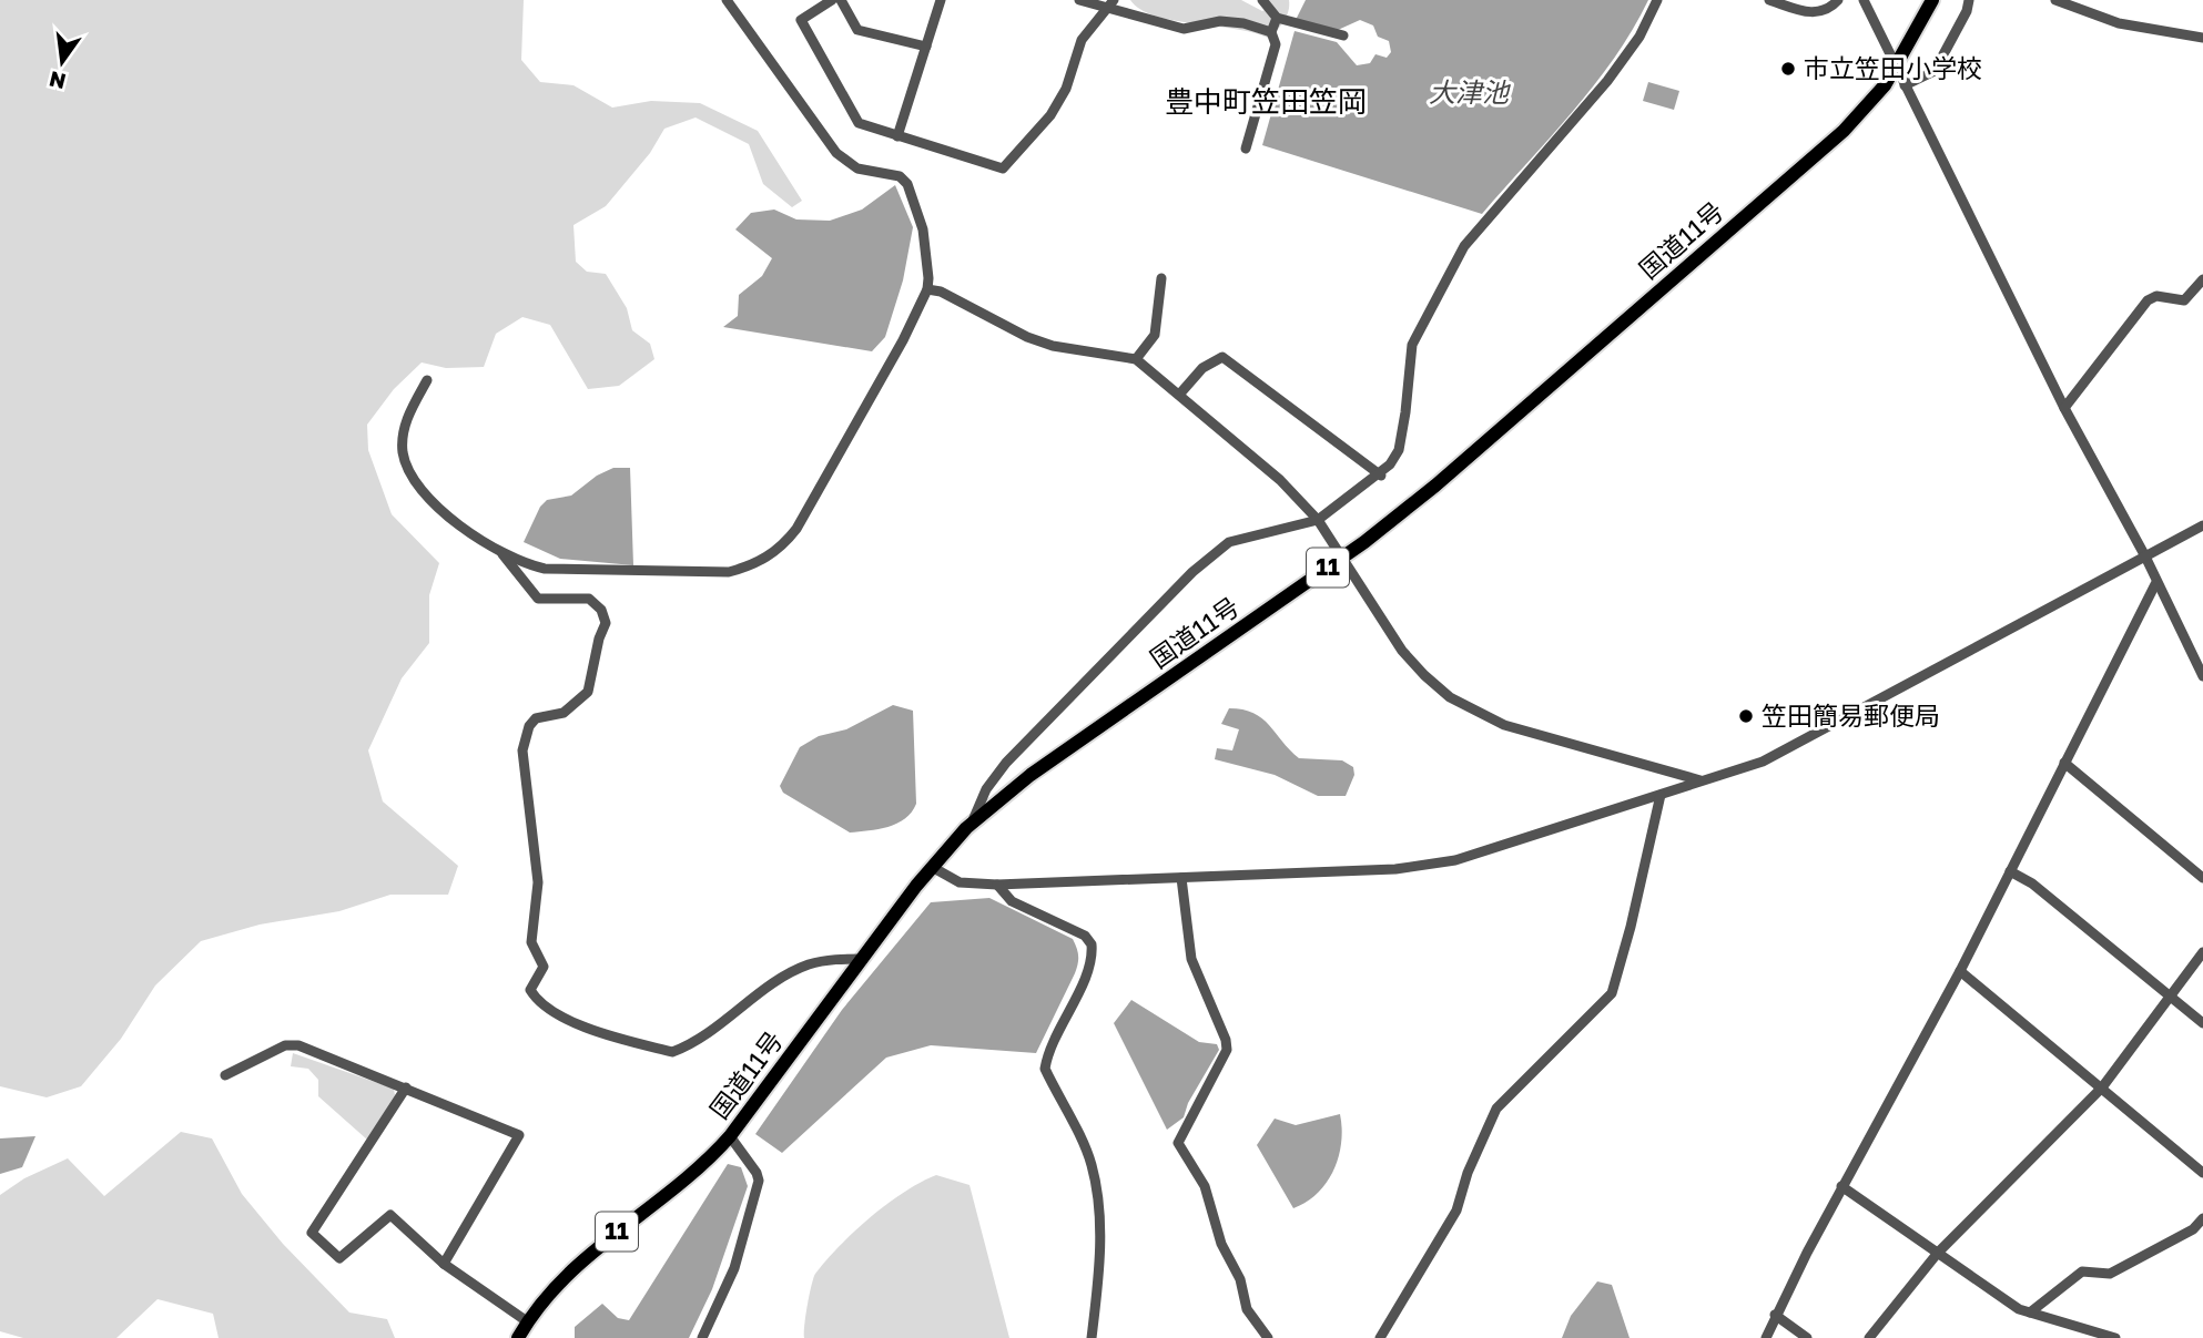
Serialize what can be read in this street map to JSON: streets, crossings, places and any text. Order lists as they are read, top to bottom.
{
  "streets": {
    "highway": ["国道11号", "11"]
  },
  "districts": ["豊中町笠田笠岡"],
  "water": ["大津池"],
  "places": ["市立笠田小学校", "笠田簡易郵便局"],
  "north": "bottom"
}
